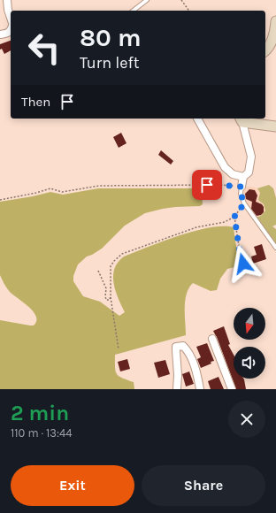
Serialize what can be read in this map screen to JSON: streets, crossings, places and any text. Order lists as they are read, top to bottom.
{
  "north": "bottom",
  "page": {
    "turn": ["80 m", "Turn left"],
    "then": "Then",
    "heading": ["2 min", "110 m · 13:44"],
    "buttons": ["Exit", "Share"]
  }
}
